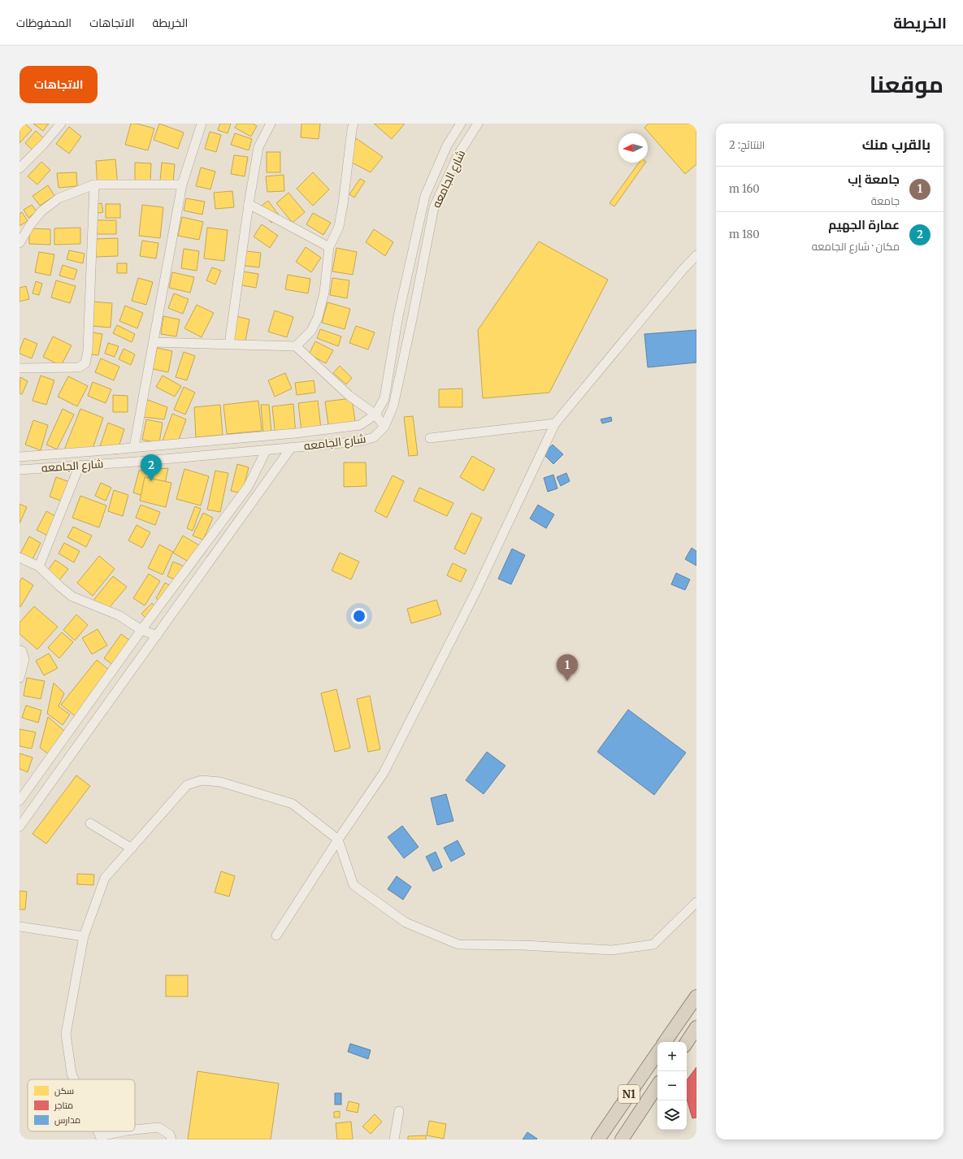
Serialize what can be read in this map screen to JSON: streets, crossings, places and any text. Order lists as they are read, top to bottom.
{
  "streets": {
    "highway": ["N1"],
    "street": ["شارع الجامعه"]
  },
  "legend": ["سكن", "متاجر", "مدارس"],
  "north": "left",
  "page": {
    "header": "الخريطة",
    "nav": ["الخريطة", "الاتجاهات", "المحفوظات"],
    "title": "موقعنا",
    "buttons": "الاتجاهات",
    "heading": ["بالقرب منك", "النتائج: 2"],
    "list": [
      {
        "mark": "1",
        "name": "جامعة إب",
        "note": "جامعة",
        "value": "160 m"
      },
      {
        "mark": "2",
        "name": "عمارة الجهيم",
        "note": "مكان · شارع الجامعه",
        "value": "180 m"
      }
    ],
    "pins": ["2", "1"],
    "map_buttons": ["+", "−"]
  }
}
